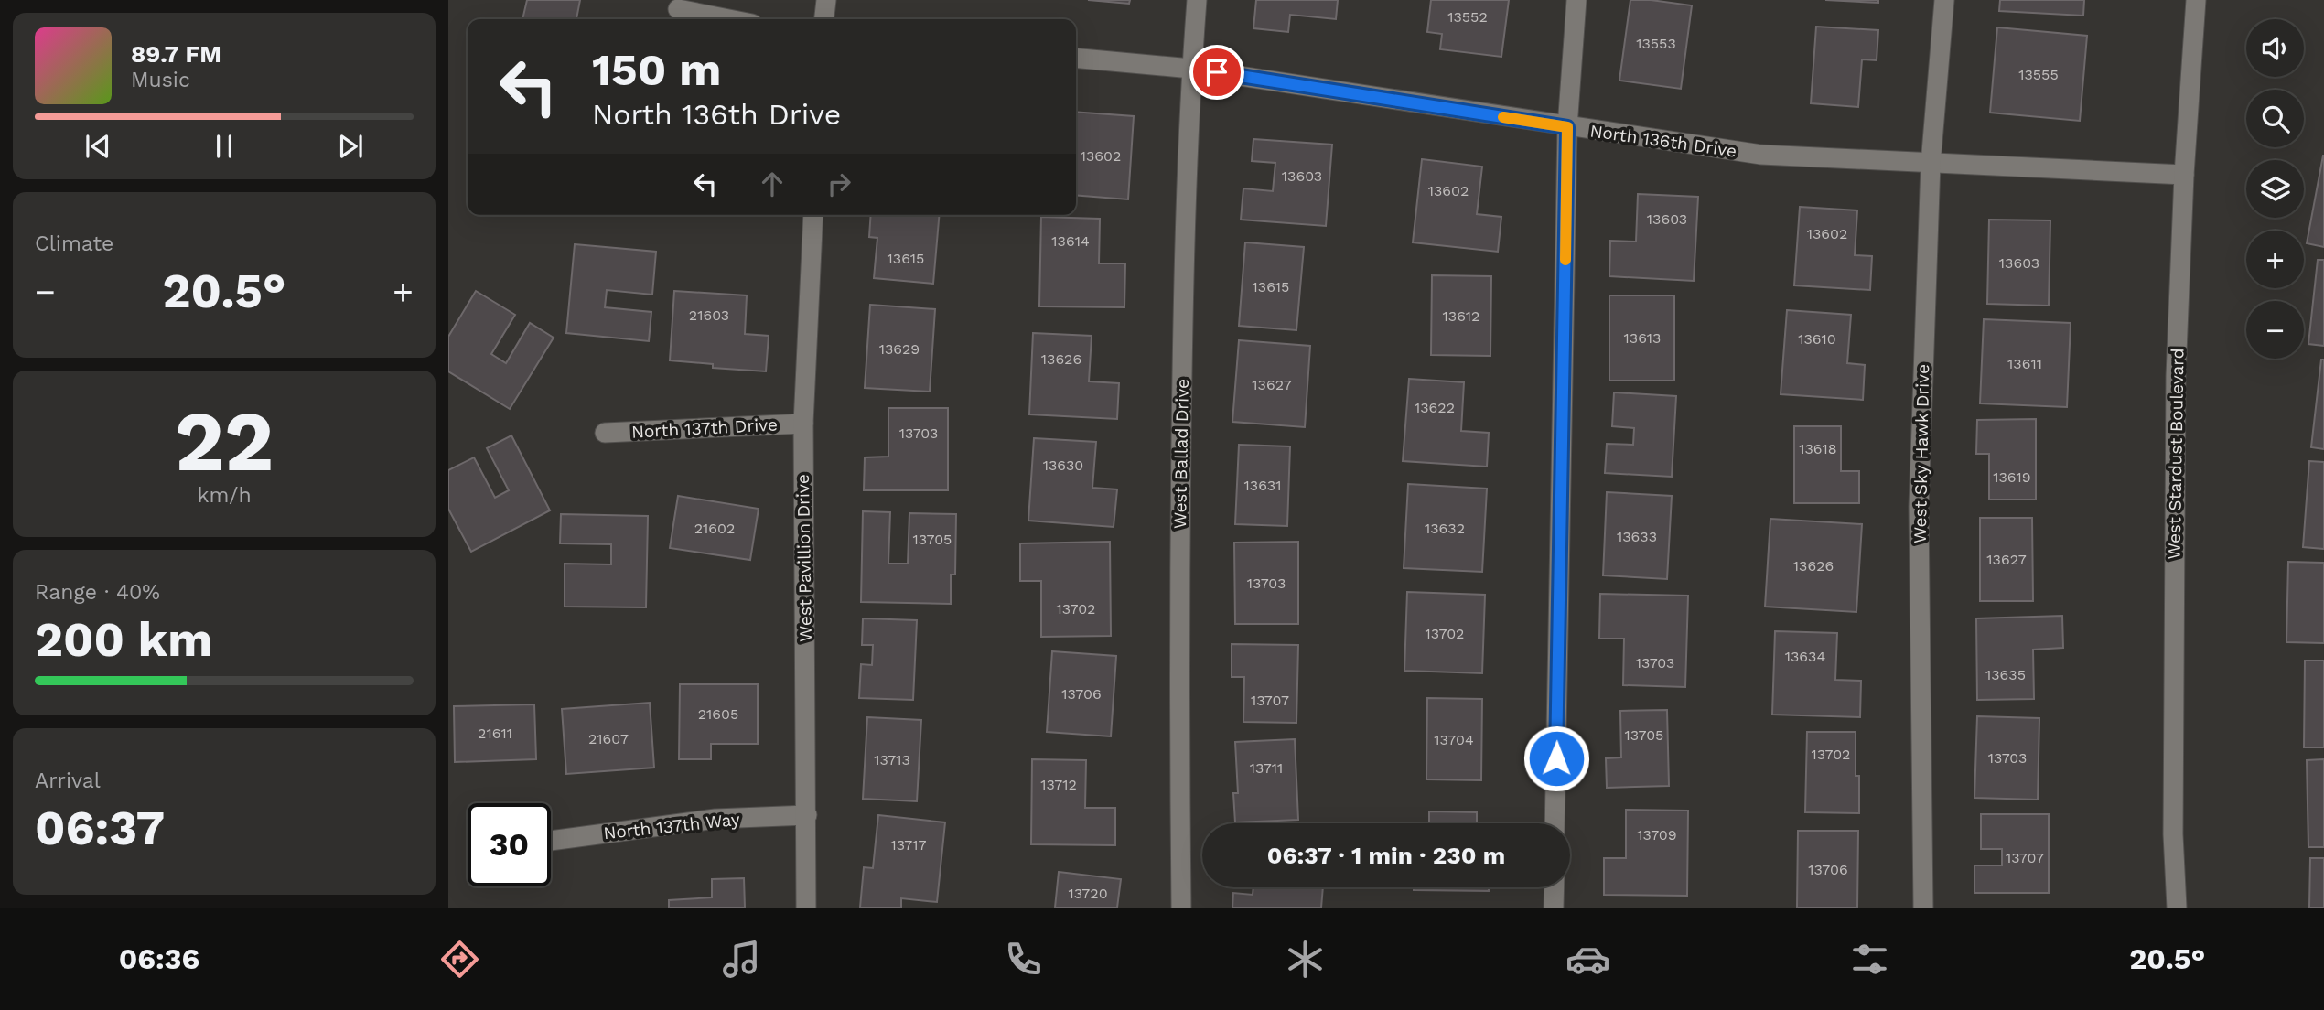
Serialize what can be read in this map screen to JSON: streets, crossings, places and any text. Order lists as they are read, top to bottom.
{
  "streets": {
    "street": [
      "North 136th Drive",
      "North 137th Drive",
      "West Ballad Drive",
      "West Sky Hawk Drive",
      "West Stardust Boulevard",
      "West Pavillion Drive",
      "North 137th Way"
    ]
  },
  "crossings": [
    ["North 136th Drive", "West Ballad Drive"],
    ["North 136th Drive", "West Sky Hawk Drive"],
    ["North 136th Drive", "West Stardust Boulevard"],
    ["North 137th Drive", "West Pavillion Drive"],
    ["West Pavillion Drive", "North 137th Way"]
  ],
  "house_numbers": [
    "13552",
    "13553",
    "13555",
    "13602",
    "13603",
    "13602",
    "13603",
    "13602",
    "13614",
    "13615",
    "13603",
    "13615",
    "21603",
    "13612",
    "13613",
    "13610",
    "13629",
    "13626",
    "13611",
    "13627",
    "13622",
    "13703",
    "13618",
    "13630",
    "13619",
    "13631",
    "21602",
    "13632",
    "13633",
    "13705",
    "13627",
    "13626",
    "13703",
    "13702",
    "13702",
    "13634",
    "13703",
    "13635",
    "13706",
    "13707",
    "21605",
    "21611",
    "13705",
    "21607",
    "13704",
    "13702",
    "13703",
    "13713",
    "13711",
    "13712",
    "13709",
    "13717",
    "13707",
    "13706",
    "13720"
  ],
  "page": {
    "map_buttons": ["+", "−"],
    "turn": ["150 m", "North 136th Drive"],
    "song": ["89.7 FM", "Music"],
    "tile": [
      "Climate",
      ["22", "km/h"],
      ["Range · 40%", "200 km"],
      ["Arrival", "06:37"]
    ],
    "heat": ["−", "20.5°", "+"],
    "limit": "30",
    "trip": "06:37 · 1 min · 230 m",
    "tabs": ["06:36", "20.5°"]
  }
}
